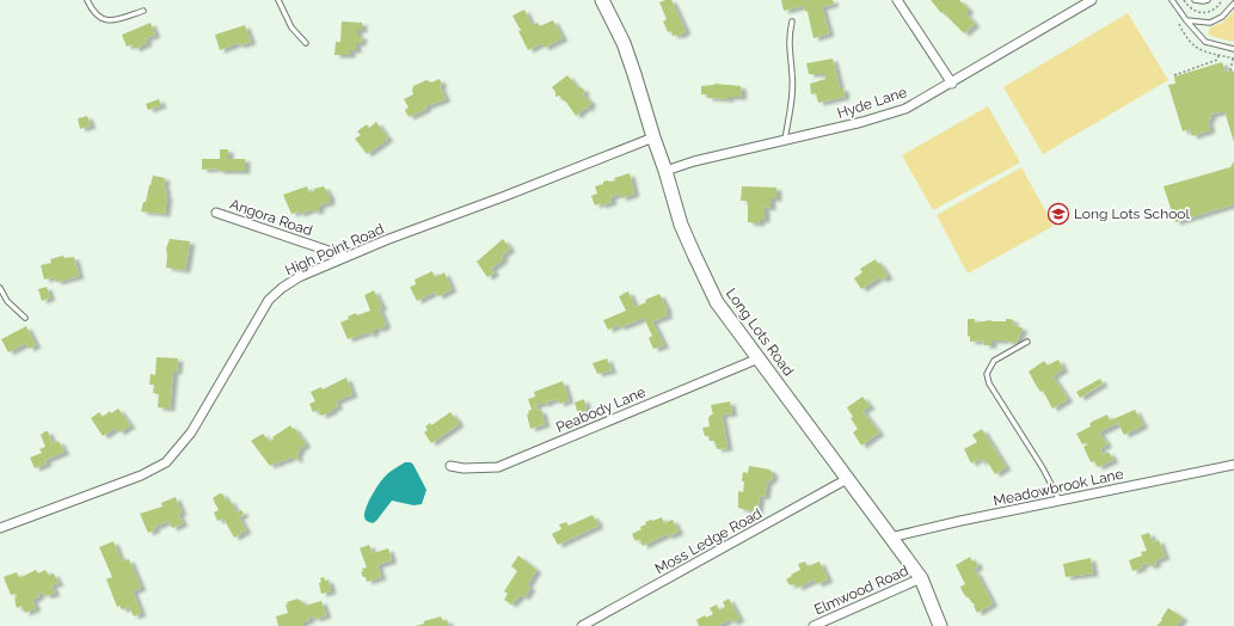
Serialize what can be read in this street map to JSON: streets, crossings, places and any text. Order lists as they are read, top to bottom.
{
  "streets": {
    "main road": ["Long Lots Road"],
    "street": [
      "Hyde Lane",
      "Angora Road",
      "High Point Road",
      "Peabody Lane",
      "Meadowbrook Lane",
      "Moss Ledge Road",
      "Elmwood Road"
    ]
  },
  "crossings": [
    ["Hyde Lane", "Long Lots Road"],
    ["Angora Road", "High Point Road"],
    ["High Point Road", "Long Lots Road"],
    ["Long Lots Road", "Peabody Lane"],
    ["Long Lots Road", "Meadowbrook Lane"],
    ["Long Lots Road", "Moss Ledge Road"],
    ["Long Lots Road", "Elmwood Road"]
  ],
  "places": {
    "school or university": ["Long Lots School"]
  }
}
